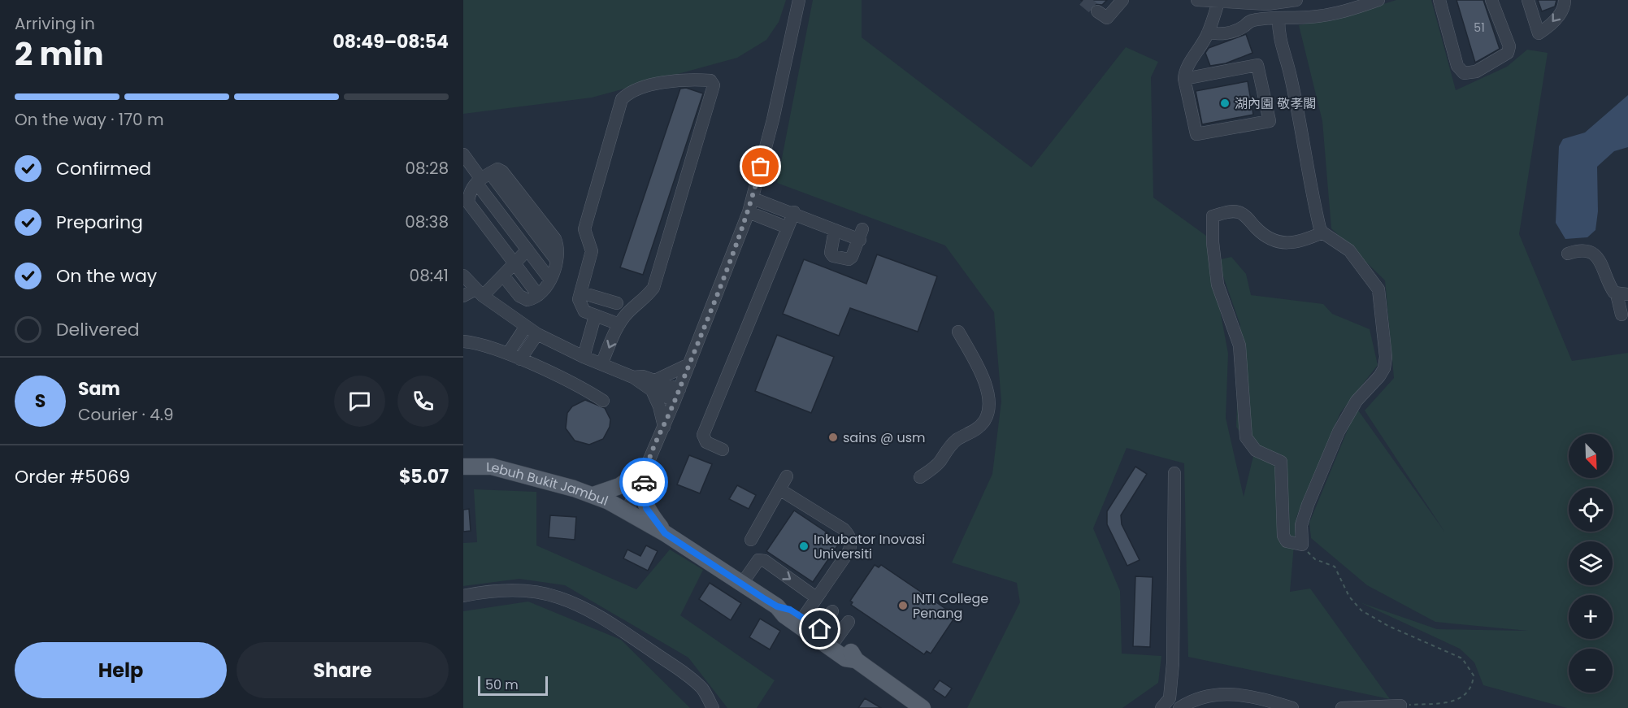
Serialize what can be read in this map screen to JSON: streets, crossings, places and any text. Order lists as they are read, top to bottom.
{
  "streets": {
    "main road": ["Lebuh Bukit Jambul"]
  },
  "places": [
    "湖內園 敬孝閣",
    "sains @ usm",
    "Inkubator Inovasi Universiti",
    "INTI College Penang"
  ],
  "house_numbers": ["51"],
  "scale_bar": "50 m",
  "north": "bottom right",
  "page": {
    "heading": ["2 min", "Arriving in", "08:49–08:54"],
    "panel": [
      "Sam",
      "Courier · 4.9",
      "Order #5069",
      "$5.07"
    ],
    "bar": "On the way · 170 m",
    "list": [
      ["Confirmed", "08:28"],
      ["Preparing", "08:38"],
      ["On the way", "08:41"],
      "Delivered"
    ],
    "round": "S",
    "map_buttons": ["+", "−"],
    "buttons": ["Help", "Share"],
    "scale": "50 m"
  }
}
